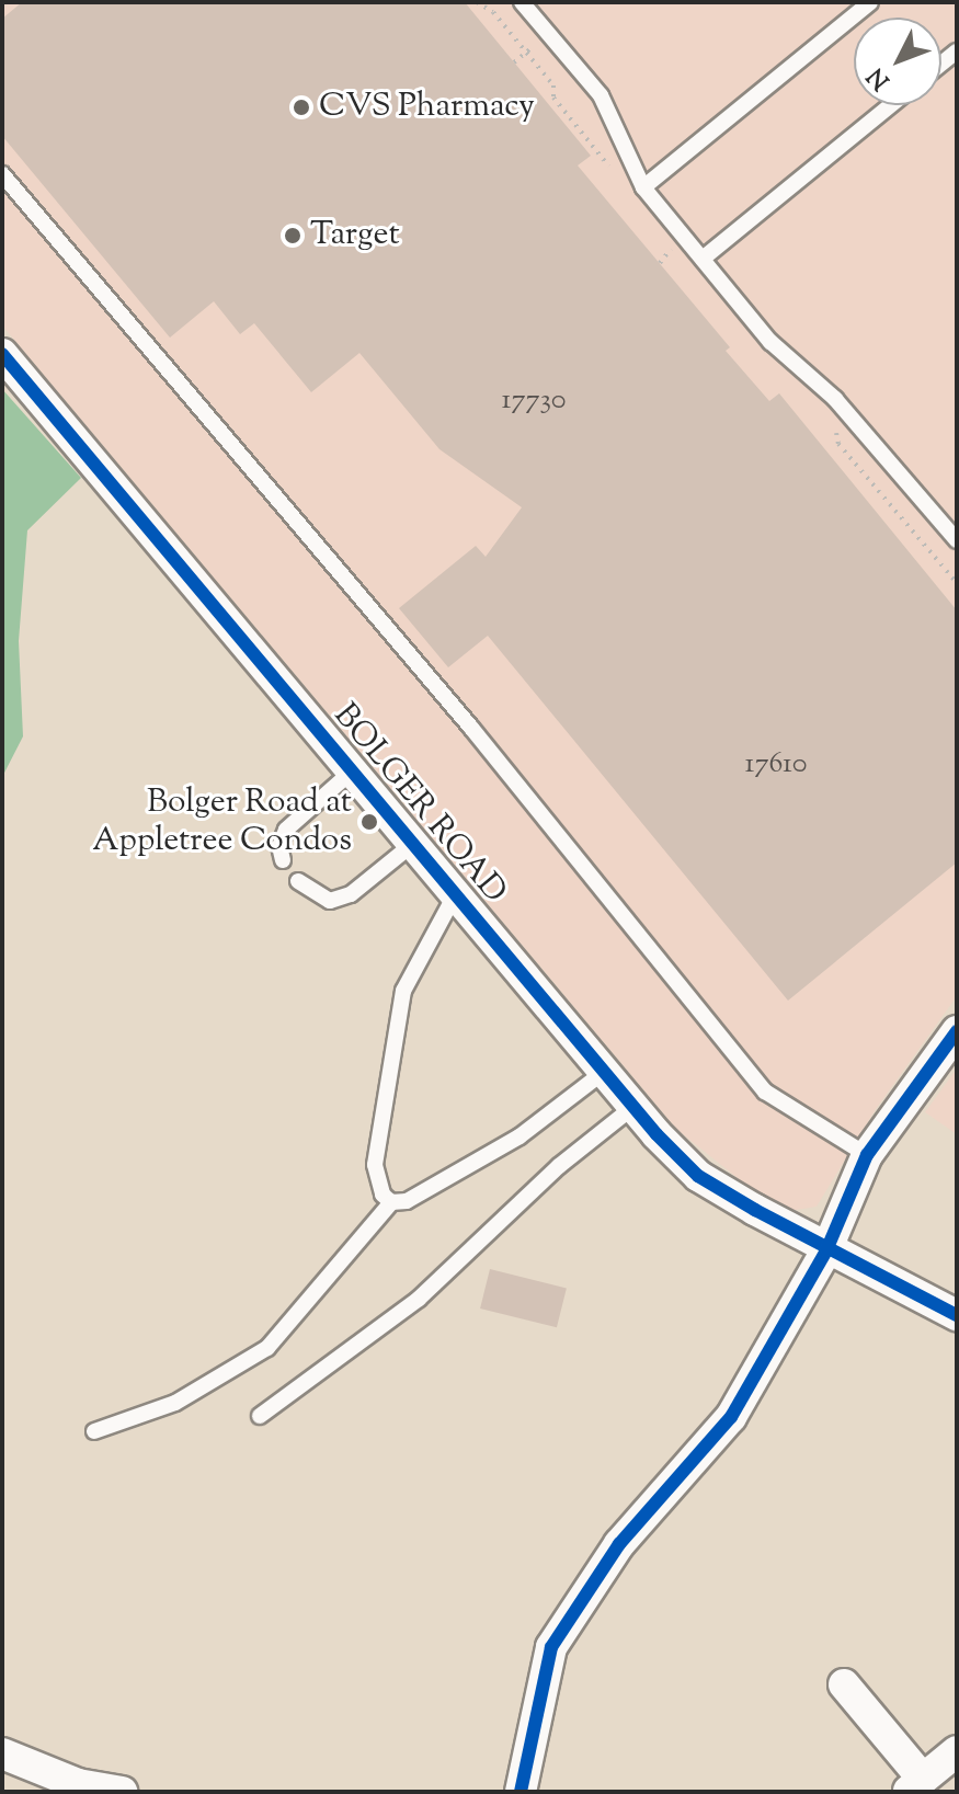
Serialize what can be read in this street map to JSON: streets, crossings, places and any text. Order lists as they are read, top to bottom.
{
  "streets": {
    "street": ["BOLGER ROAD"]
  },
  "places": ["CVS Pharmacy", "Target", "Bolger Road at Appletree Condos"],
  "house_numbers": ["17730", "17610"],
  "north": "bottom left"
}
